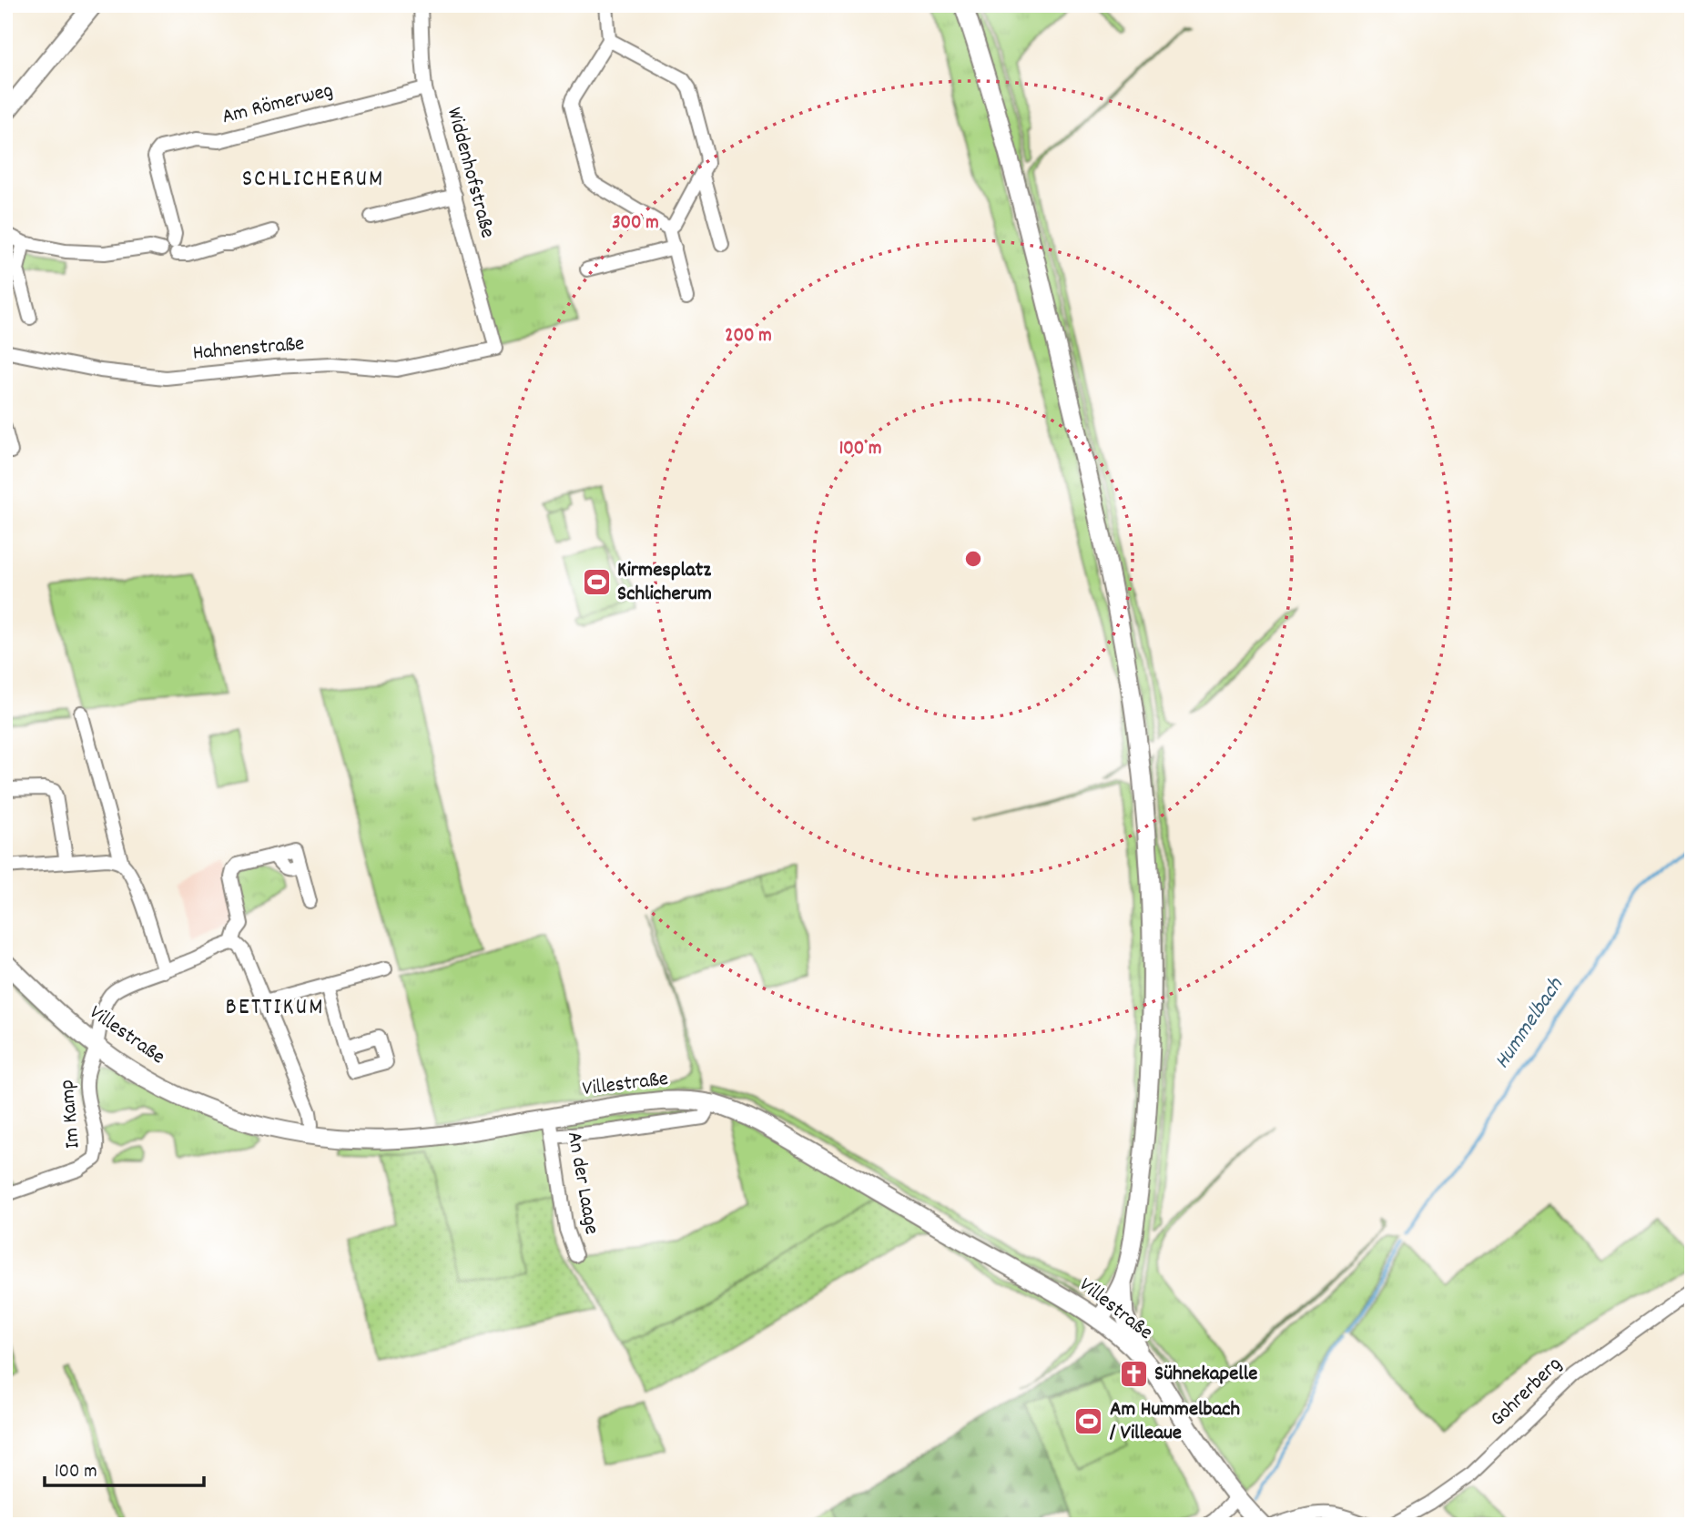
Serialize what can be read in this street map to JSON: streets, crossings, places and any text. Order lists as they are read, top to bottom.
{
  "streets": {
    "main road": ["Villestraße"],
    "street": [
      "Am Römerweg",
      "Widdenhofstraße",
      "Hahnenstraße",
      "Im Kamp",
      "An der Laage",
      "Gohrerberg"
    ]
  },
  "crossings": [
    ["Am Römerweg", "Widdenhofstraße"],
    ["Widdenhofstraße", "Hahnenstraße"],
    ["Villestraße", "Im Kamp"],
    ["Villestraße", "An der Laage"]
  ],
  "districts": ["SCHLICHERUM", "BETTIKUM"],
  "water": ["Hummelbach"],
  "places": {
    "sports": ["Kirmesplatz Schlicherum", "Am Hummelbach / Villeaue"],
    "church": ["Sühnekapelle"]
  },
  "scale_bar": "100 m",
  "rings": ["300 m", "200 m", "100 m"]
}
